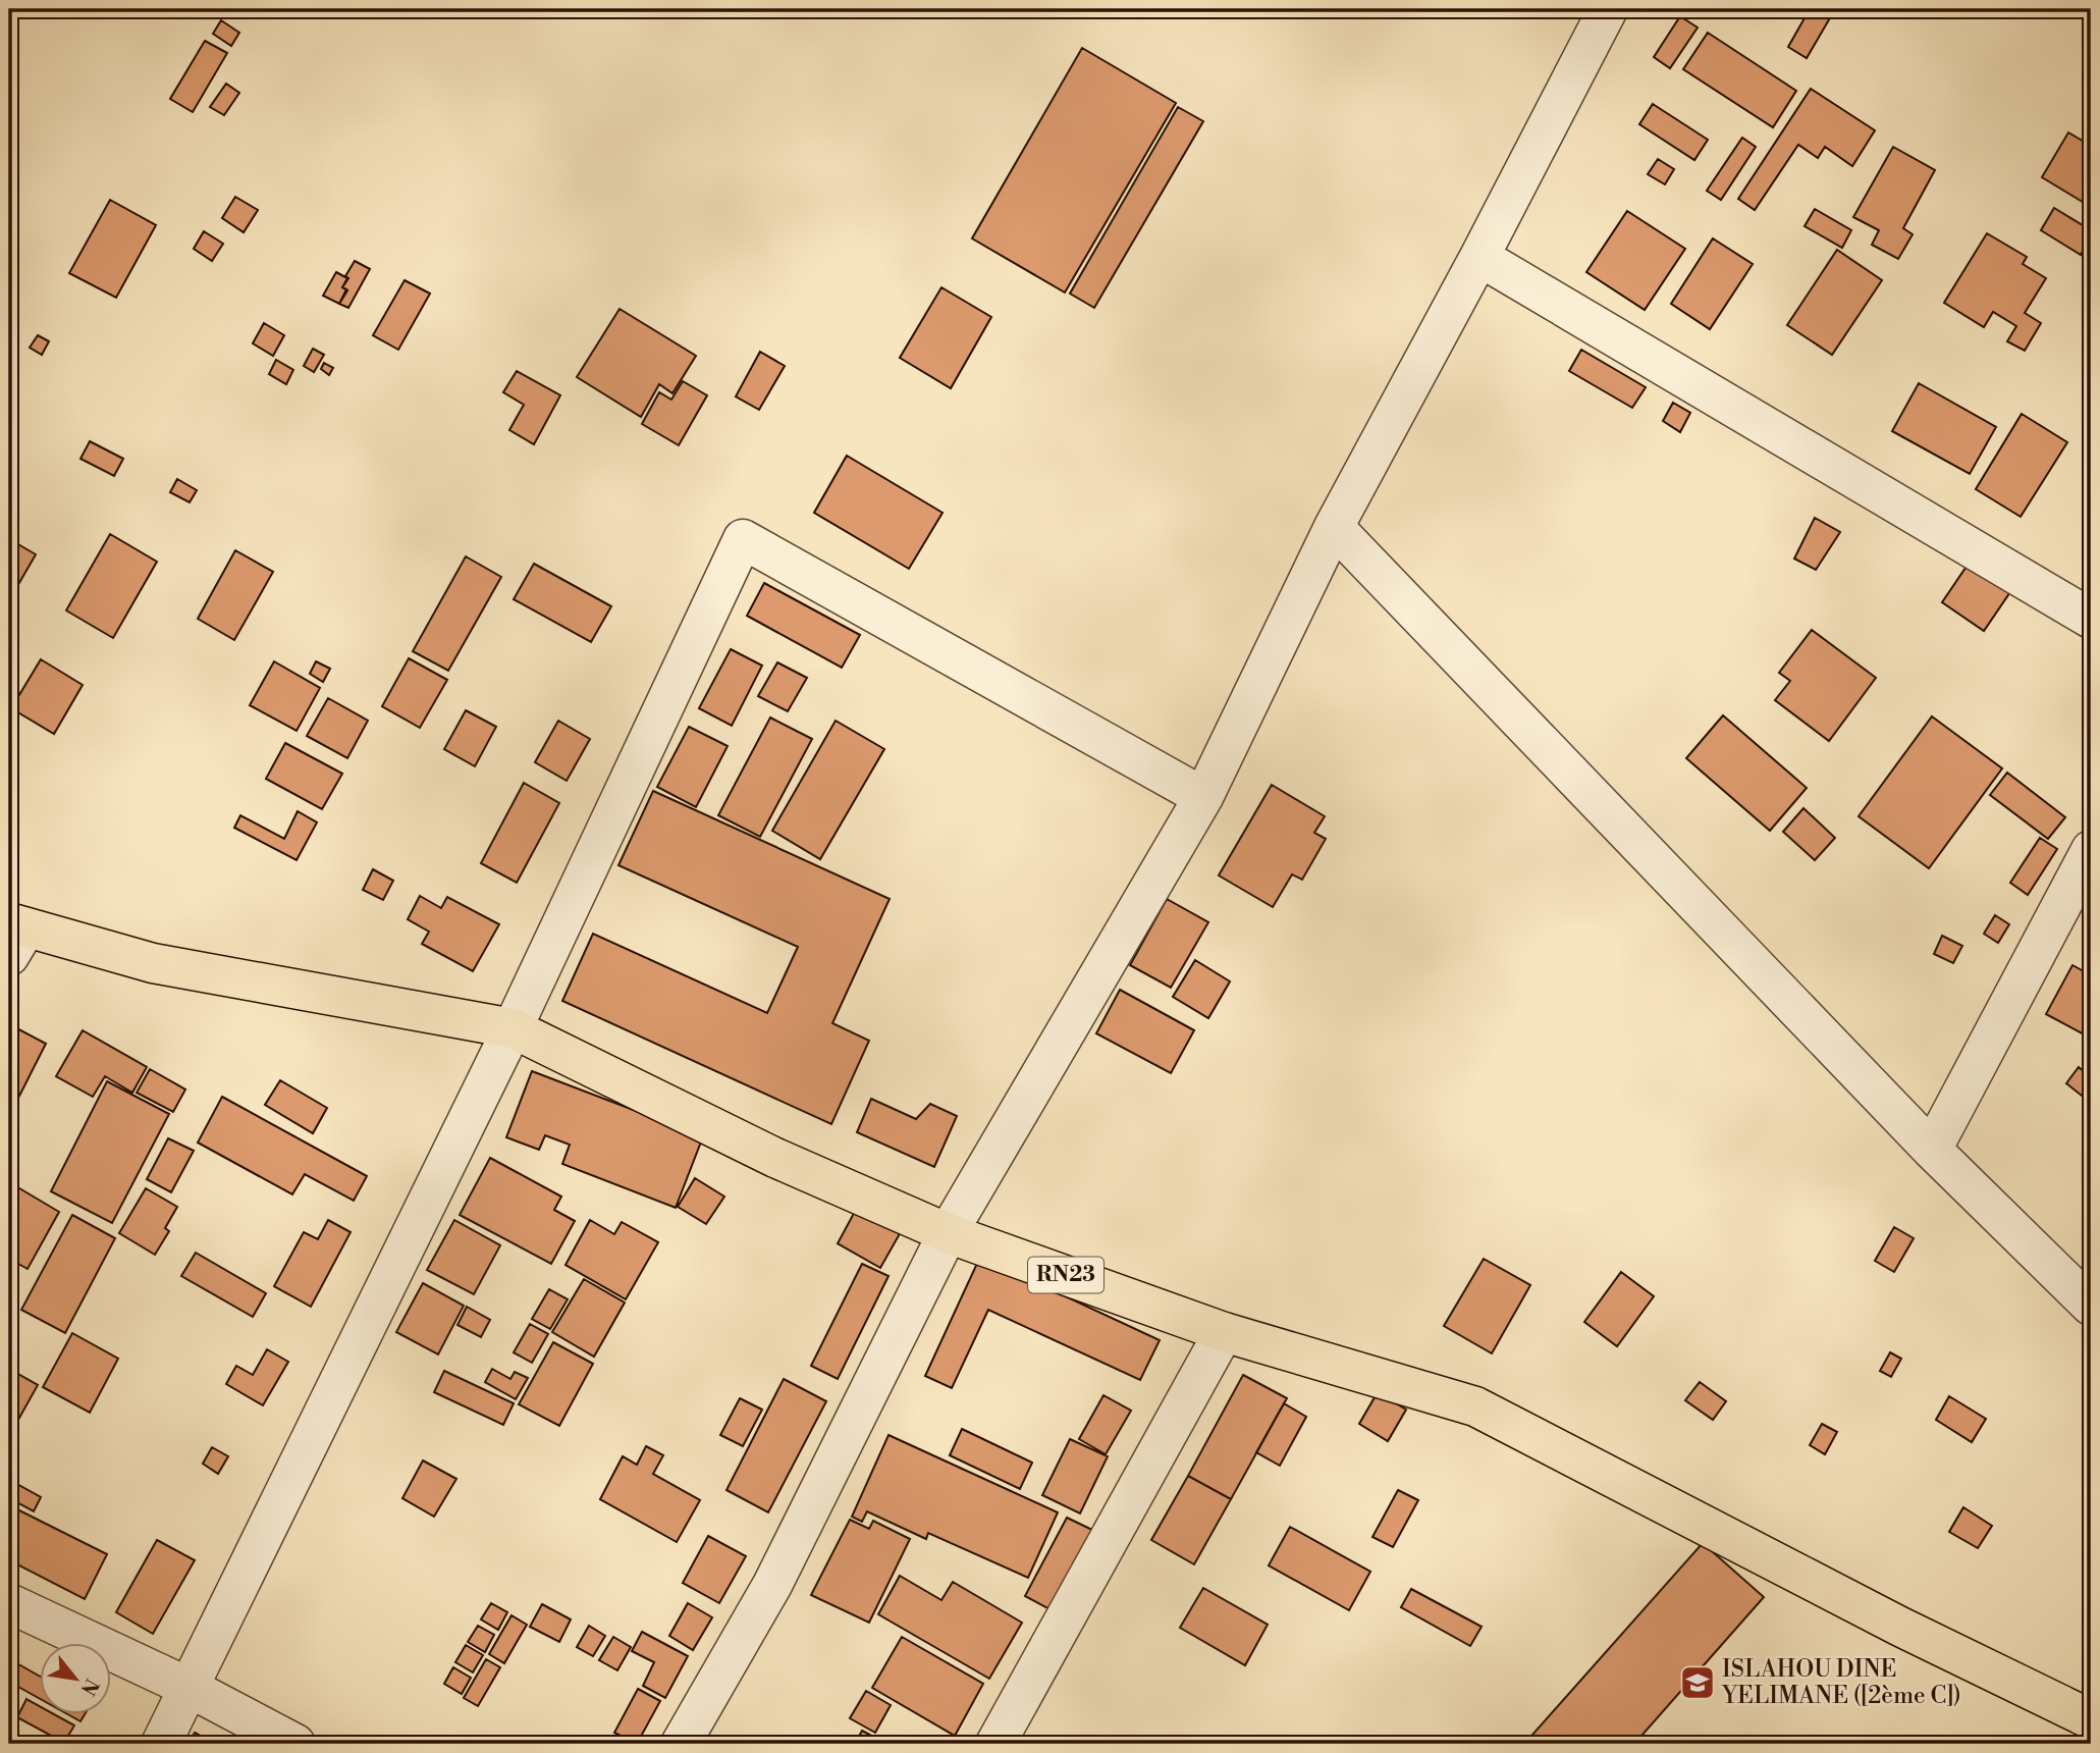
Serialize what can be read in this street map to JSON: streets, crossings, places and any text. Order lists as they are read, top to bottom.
{
  "streets": {
    "main road": ["RN23"]
  },
  "places": {
    "school or university": ["ISLAHOU DINE YELIMANE ([2ème C])"]
  },
  "north": "bottom right"
}
